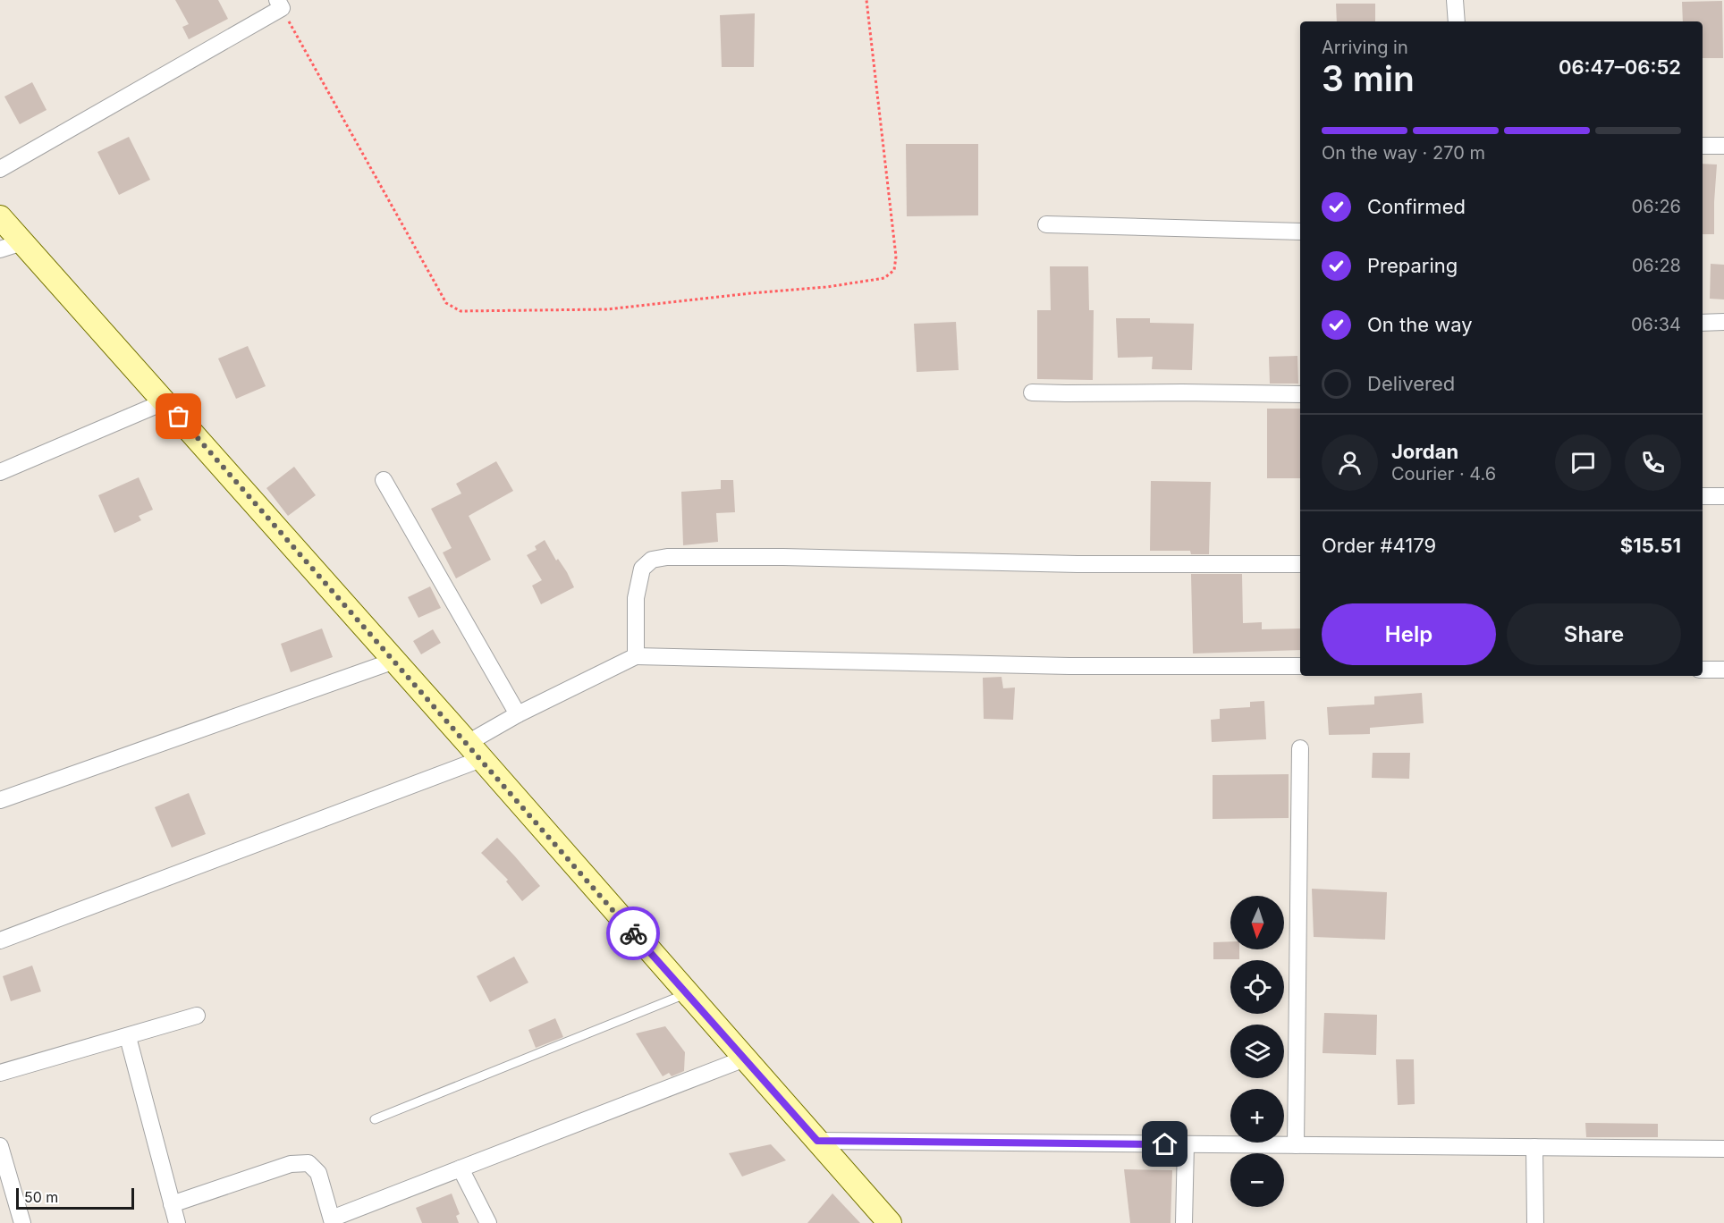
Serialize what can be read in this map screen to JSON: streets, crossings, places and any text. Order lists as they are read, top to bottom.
{
  "scale_bar": "50 m",
  "north": "bottom",
  "page": {
    "heading": ["3 min", "Arriving in", "06:47–06:52"],
    "panel": [
      "Jordan",
      "Courier · 4.6",
      "Order #4179",
      "$15.51"
    ],
    "bar": "On the way · 270 m",
    "list": [
      ["Confirmed", "06:26"],
      ["Preparing", "06:28"],
      ["On the way", "06:34"],
      "Delivered"
    ],
    "buttons": ["Help", "Share"],
    "map_buttons": ["+", "−"],
    "scale": "50 m"
  }
}
